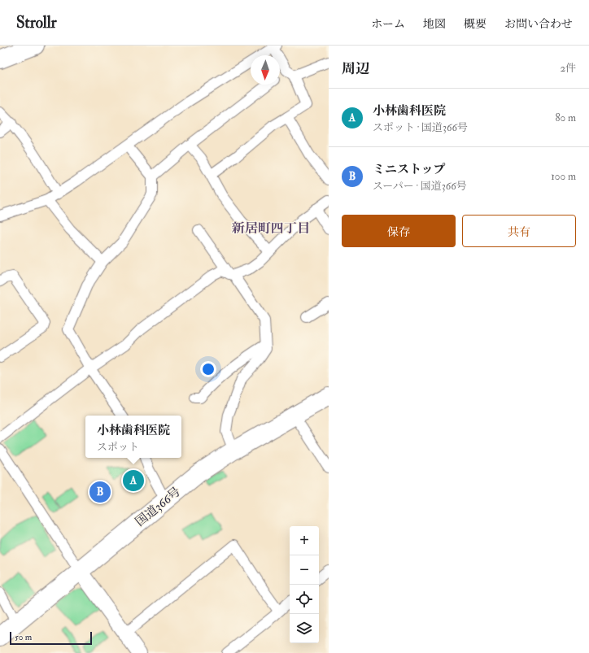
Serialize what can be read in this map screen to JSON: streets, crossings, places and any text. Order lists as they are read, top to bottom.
{
  "streets": {
    "highway": ["国道366号"]
  },
  "districts": ["新居町四丁目"],
  "scale_bar": "50 m",
  "north": "bottom",
  "page": {
    "header": "Strollr",
    "nav": [
      "ホーム",
      "地図",
      "概要",
      "お問い合わせ"
    ],
    "heading": ["周辺", "2件"],
    "list": [
      {
        "mark": "A",
        "name": "小林歯科医院",
        "note": "スポット · 国道366号",
        "value": "80 m"
      },
      {
        "mark": "B",
        "name": "ミニストップ",
        "note": "スーパー · 国道366号",
        "value": "100 m"
      }
    ],
    "buttons": ["保存", "共有"],
    "popup": ["小林歯科医院", "スポット"],
    "pins": ["A", "B"],
    "map_buttons": ["+", "−"],
    "scale": "50 m"
  }
}
